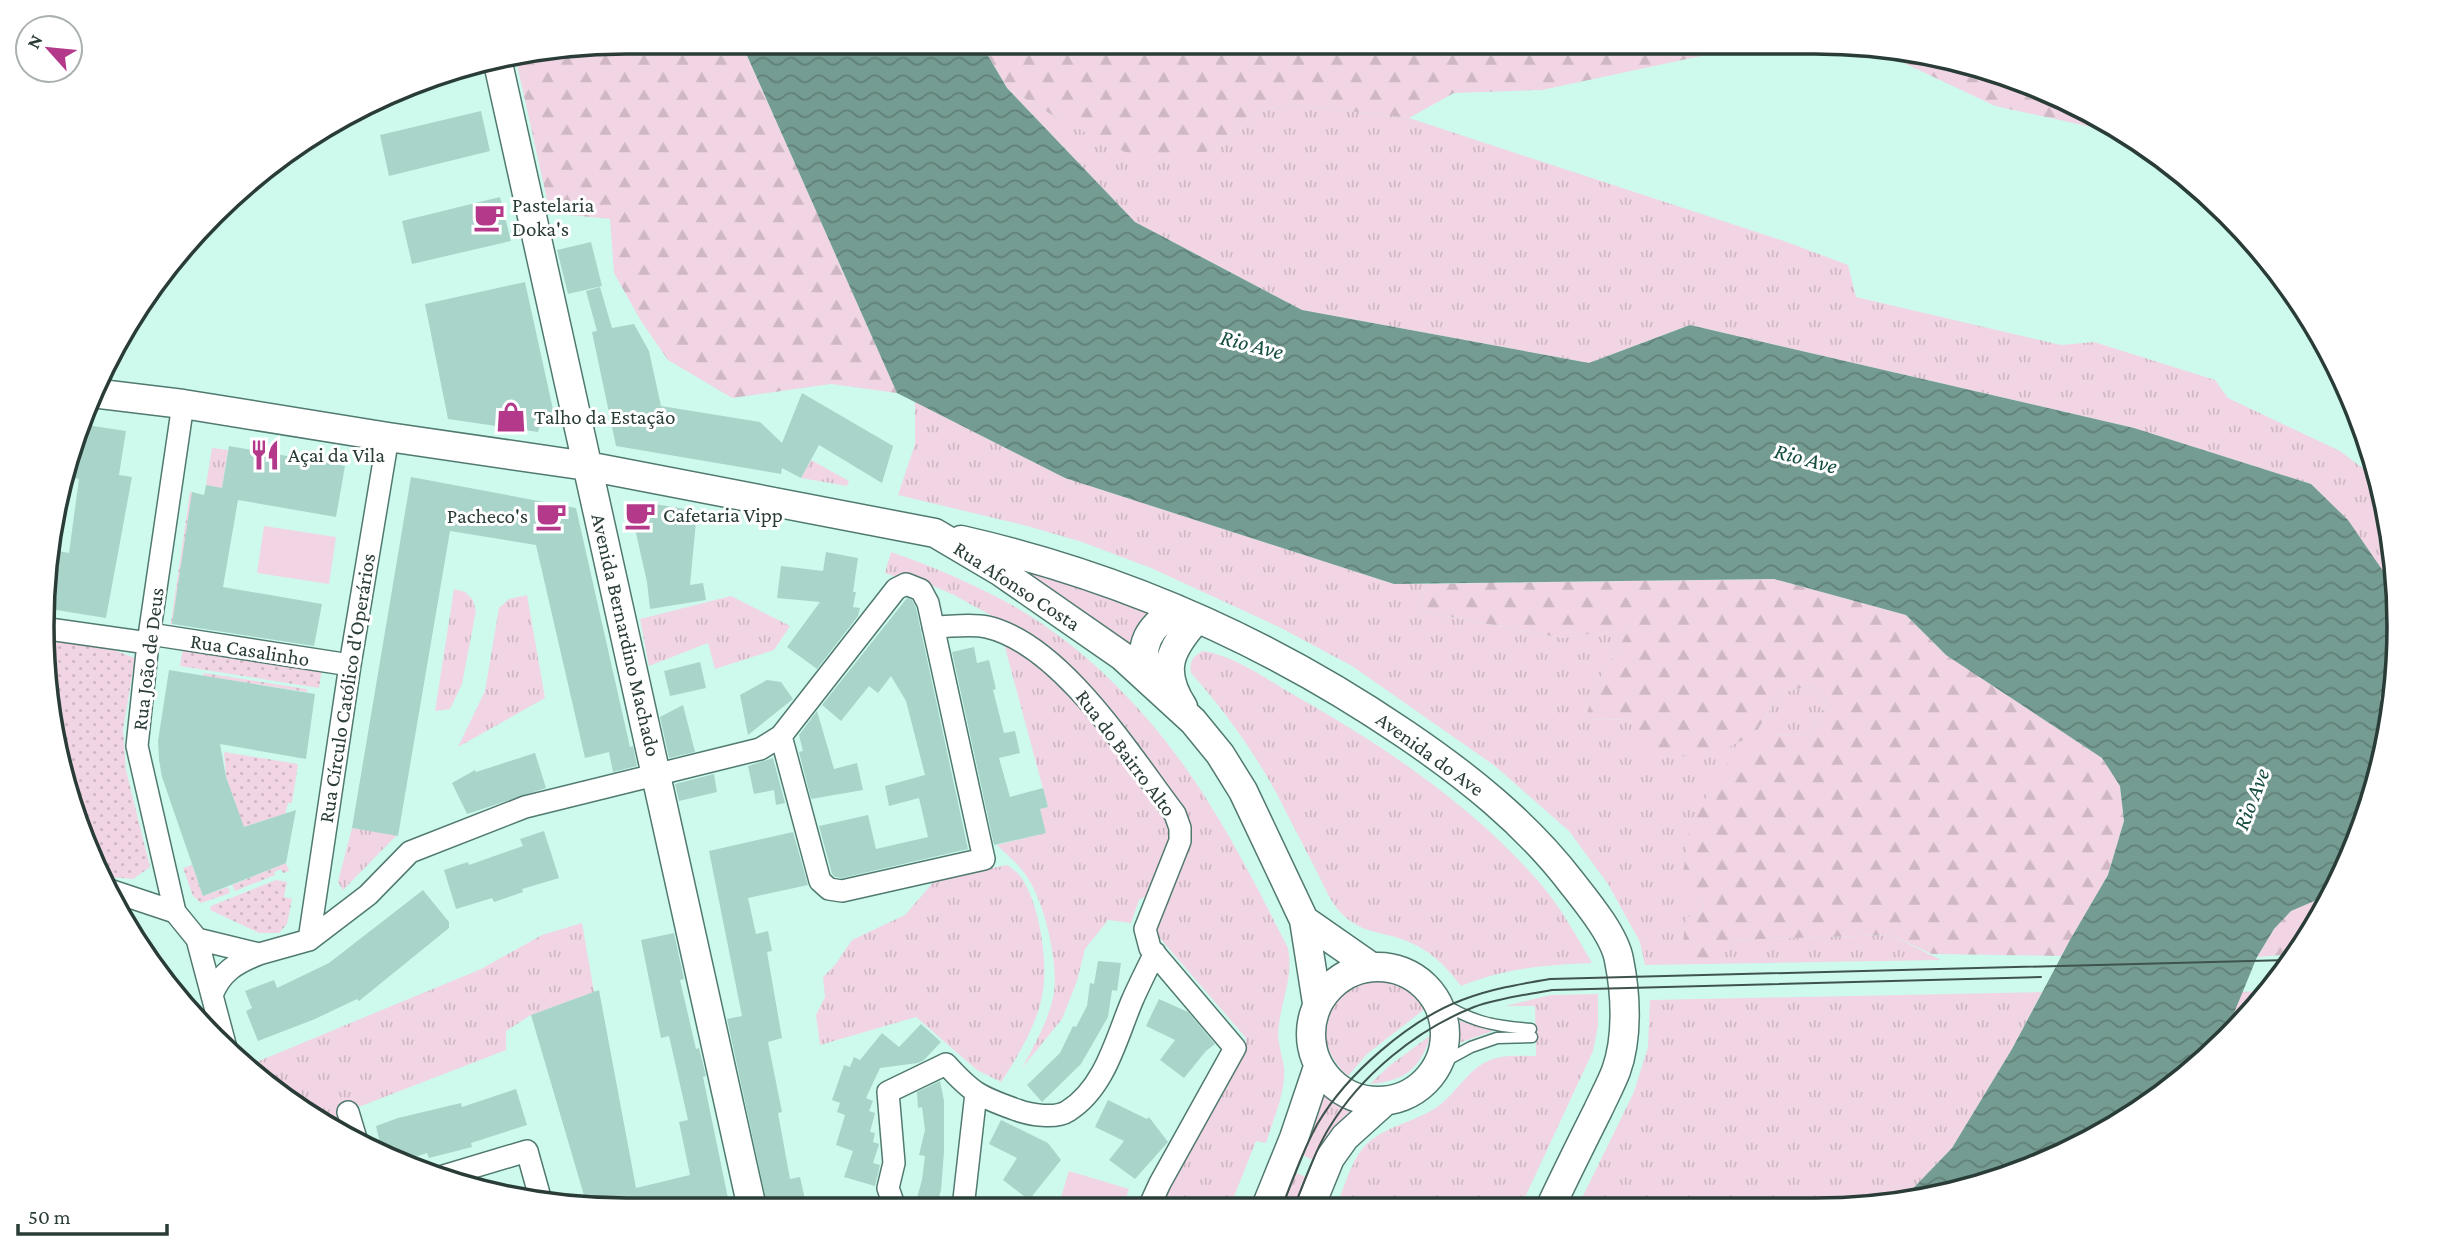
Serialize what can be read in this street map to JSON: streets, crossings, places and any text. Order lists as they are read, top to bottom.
{
  "streets": {
    "street": [
      "Rua Afonso Costa",
      "Avenida Bernardino Machado",
      "Rua Casalinho",
      "Rua João de Deus",
      "Rua Círculo Católico d'Operários",
      "Rua do Bairro Alto",
      "Avenida do Ave"
    ]
  },
  "crossings": [
    ["Rua Afonso Costa", "Avenida Bernardino Machado"],
    ["Rua Afonso Costa", "Rua João de Deus"],
    ["Rua Afonso Costa", "Rua Círculo Católico d'Operários"],
    ["Rua Afonso Costa", "Avenida do Ave"],
    ["Rua Casalinho", "Rua João de Deus"],
    ["Rua Casalinho", "Rua Círculo Católico d'Operários"]
  ],
  "water": ["Rio Ave"],
  "places": {
    "cafe": ["Pastelaria Doka's", "Cafetaria Vipp", "Pacheco's"],
    "shop": ["Talho da Estação"],
    "restaurant": ["Açai da Vila"]
  },
  "scale_bar": "50 m",
  "north": "top left"
}
